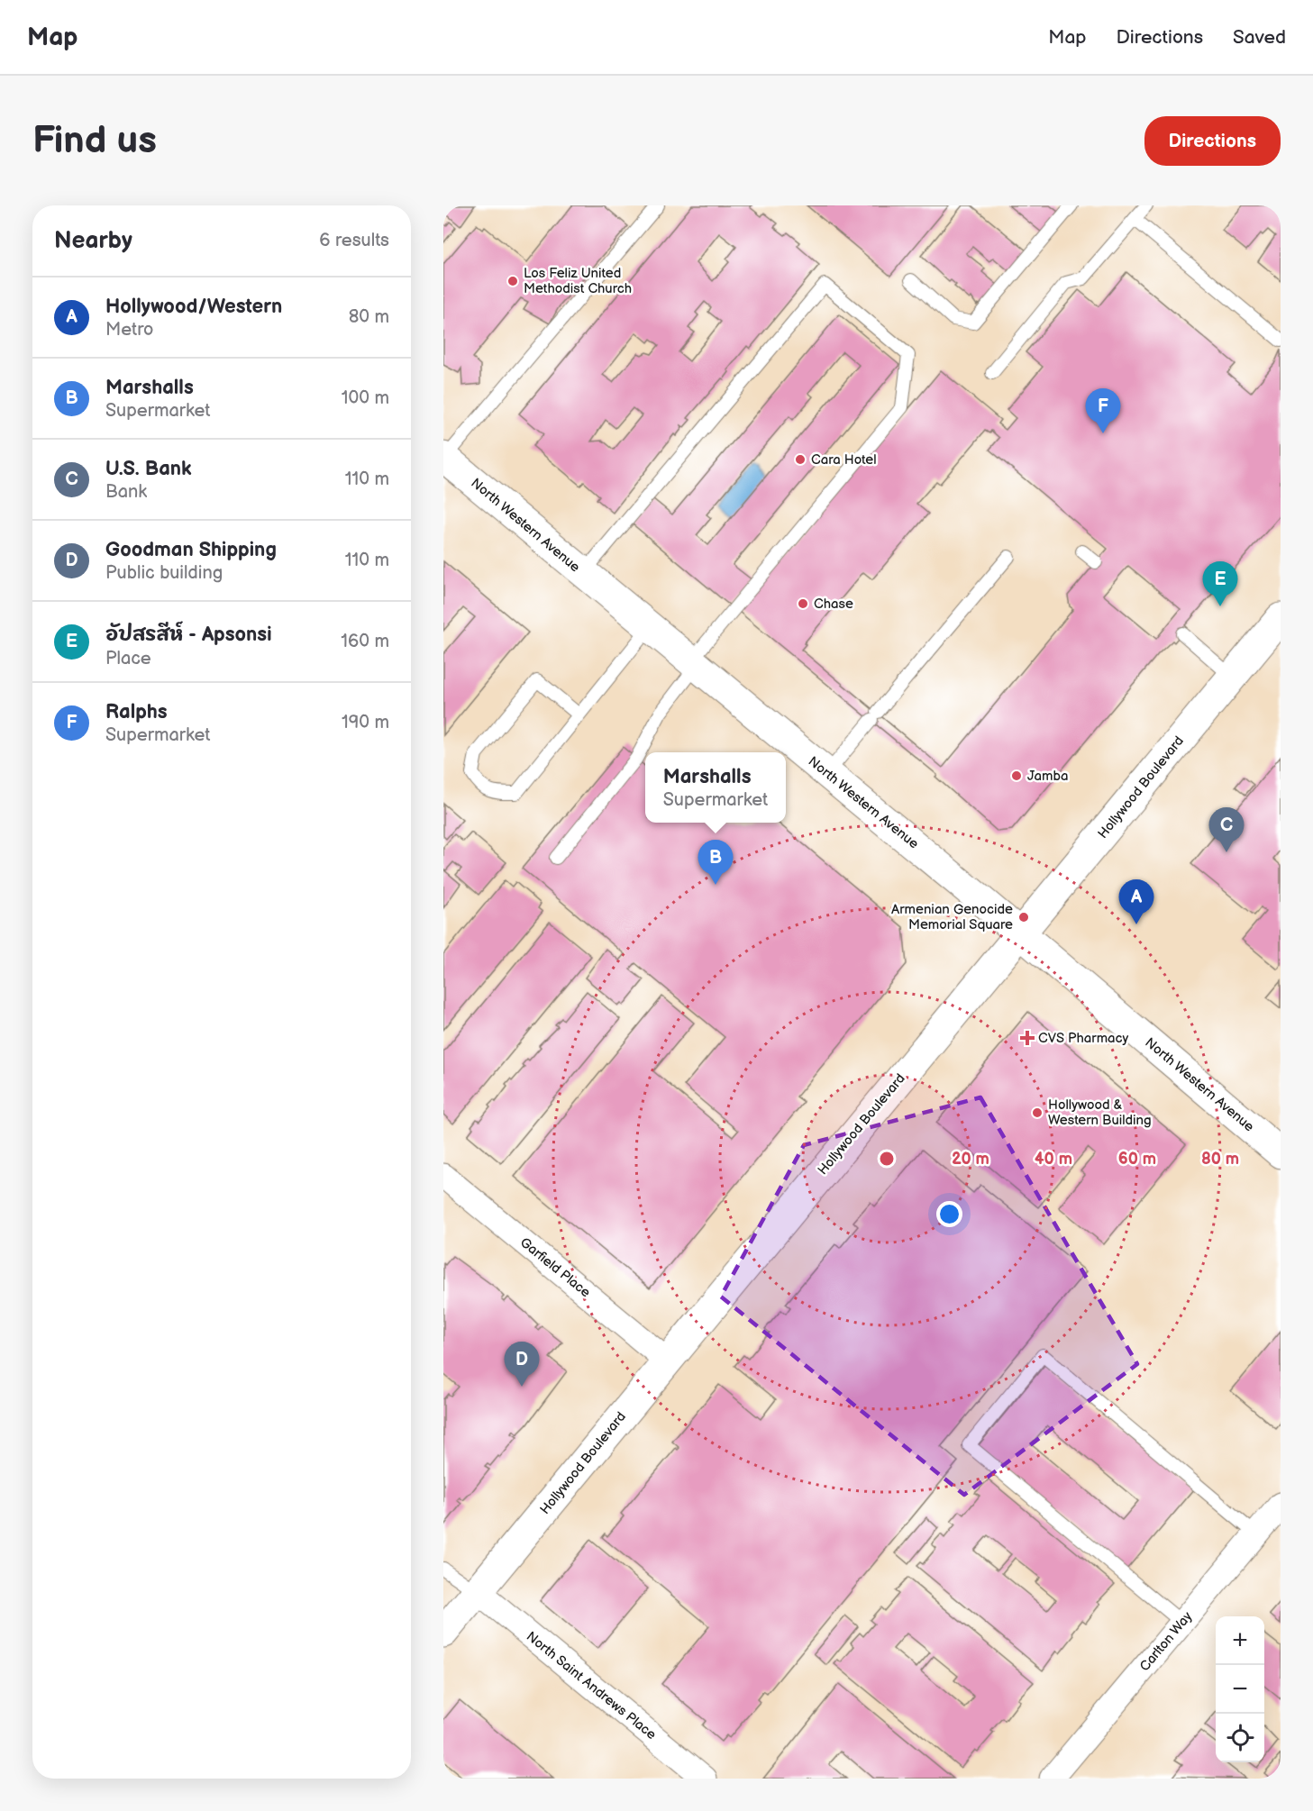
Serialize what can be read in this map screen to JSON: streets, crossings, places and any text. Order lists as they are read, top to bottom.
{
  "streets": {
    "main road": ["North Western Avenue", "Hollywood Boulevard"],
    "street": ["Garfield Place", "Carlton Way", "North Saint Andrews Place"]
  },
  "crossings": [
    ["North Western Avenue", "Hollywood Boulevard"],
    ["Hollywood Boulevard", "Garfield Place"],
    ["Hollywood Boulevard", "North Saint Andrews Place"]
  ],
  "places": {
    "other": [
      "Los Feliz United Methodist Church",
      "Cara Hotel",
      "Chase",
      "Jamba",
      "Armenian Genocide Memorial Square",
      "Hollywood & Western Building"
    ],
    "health": ["CVS Pharmacy"]
  },
  "page": {
    "header": "Map",
    "nav": ["Map", "Directions", "Saved"],
    "buttons": "Directions",
    "title": "Find us",
    "heading": ["Nearby", "6 results"],
    "list": [
      {
        "mark": "A",
        "name": "Hollywood/Western",
        "note": "Metro",
        "value": "80 m"
      },
      {
        "mark": "B",
        "name": "Marshalls",
        "note": "Supermarket",
        "value": "100 m"
      },
      {
        "mark": "C",
        "name": "U.S. Bank",
        "note": "Bank",
        "value": "110 m"
      },
      {
        "mark": "D",
        "name": "Goodman Shipping",
        "note": "Public building",
        "value": "110 m"
      },
      {
        "mark": "E",
        "name": "อัปสรสีห์ - Apsonsi",
        "note": "Place",
        "value": "160 m"
      },
      {
        "mark": "F",
        "name": "Ralphs",
        "note": "Supermarket",
        "value": "190 m"
      }
    ],
    "pins": [
      "F",
      "E",
      "C",
      "B",
      "A",
      "D"
    ],
    "popup": ["Marshalls", "Supermarket"],
    "map_buttons": ["+", "−"]
  },
  "rings": [
    "20 m",
    "40 m",
    "60 m",
    "80 m"
  ]
}
